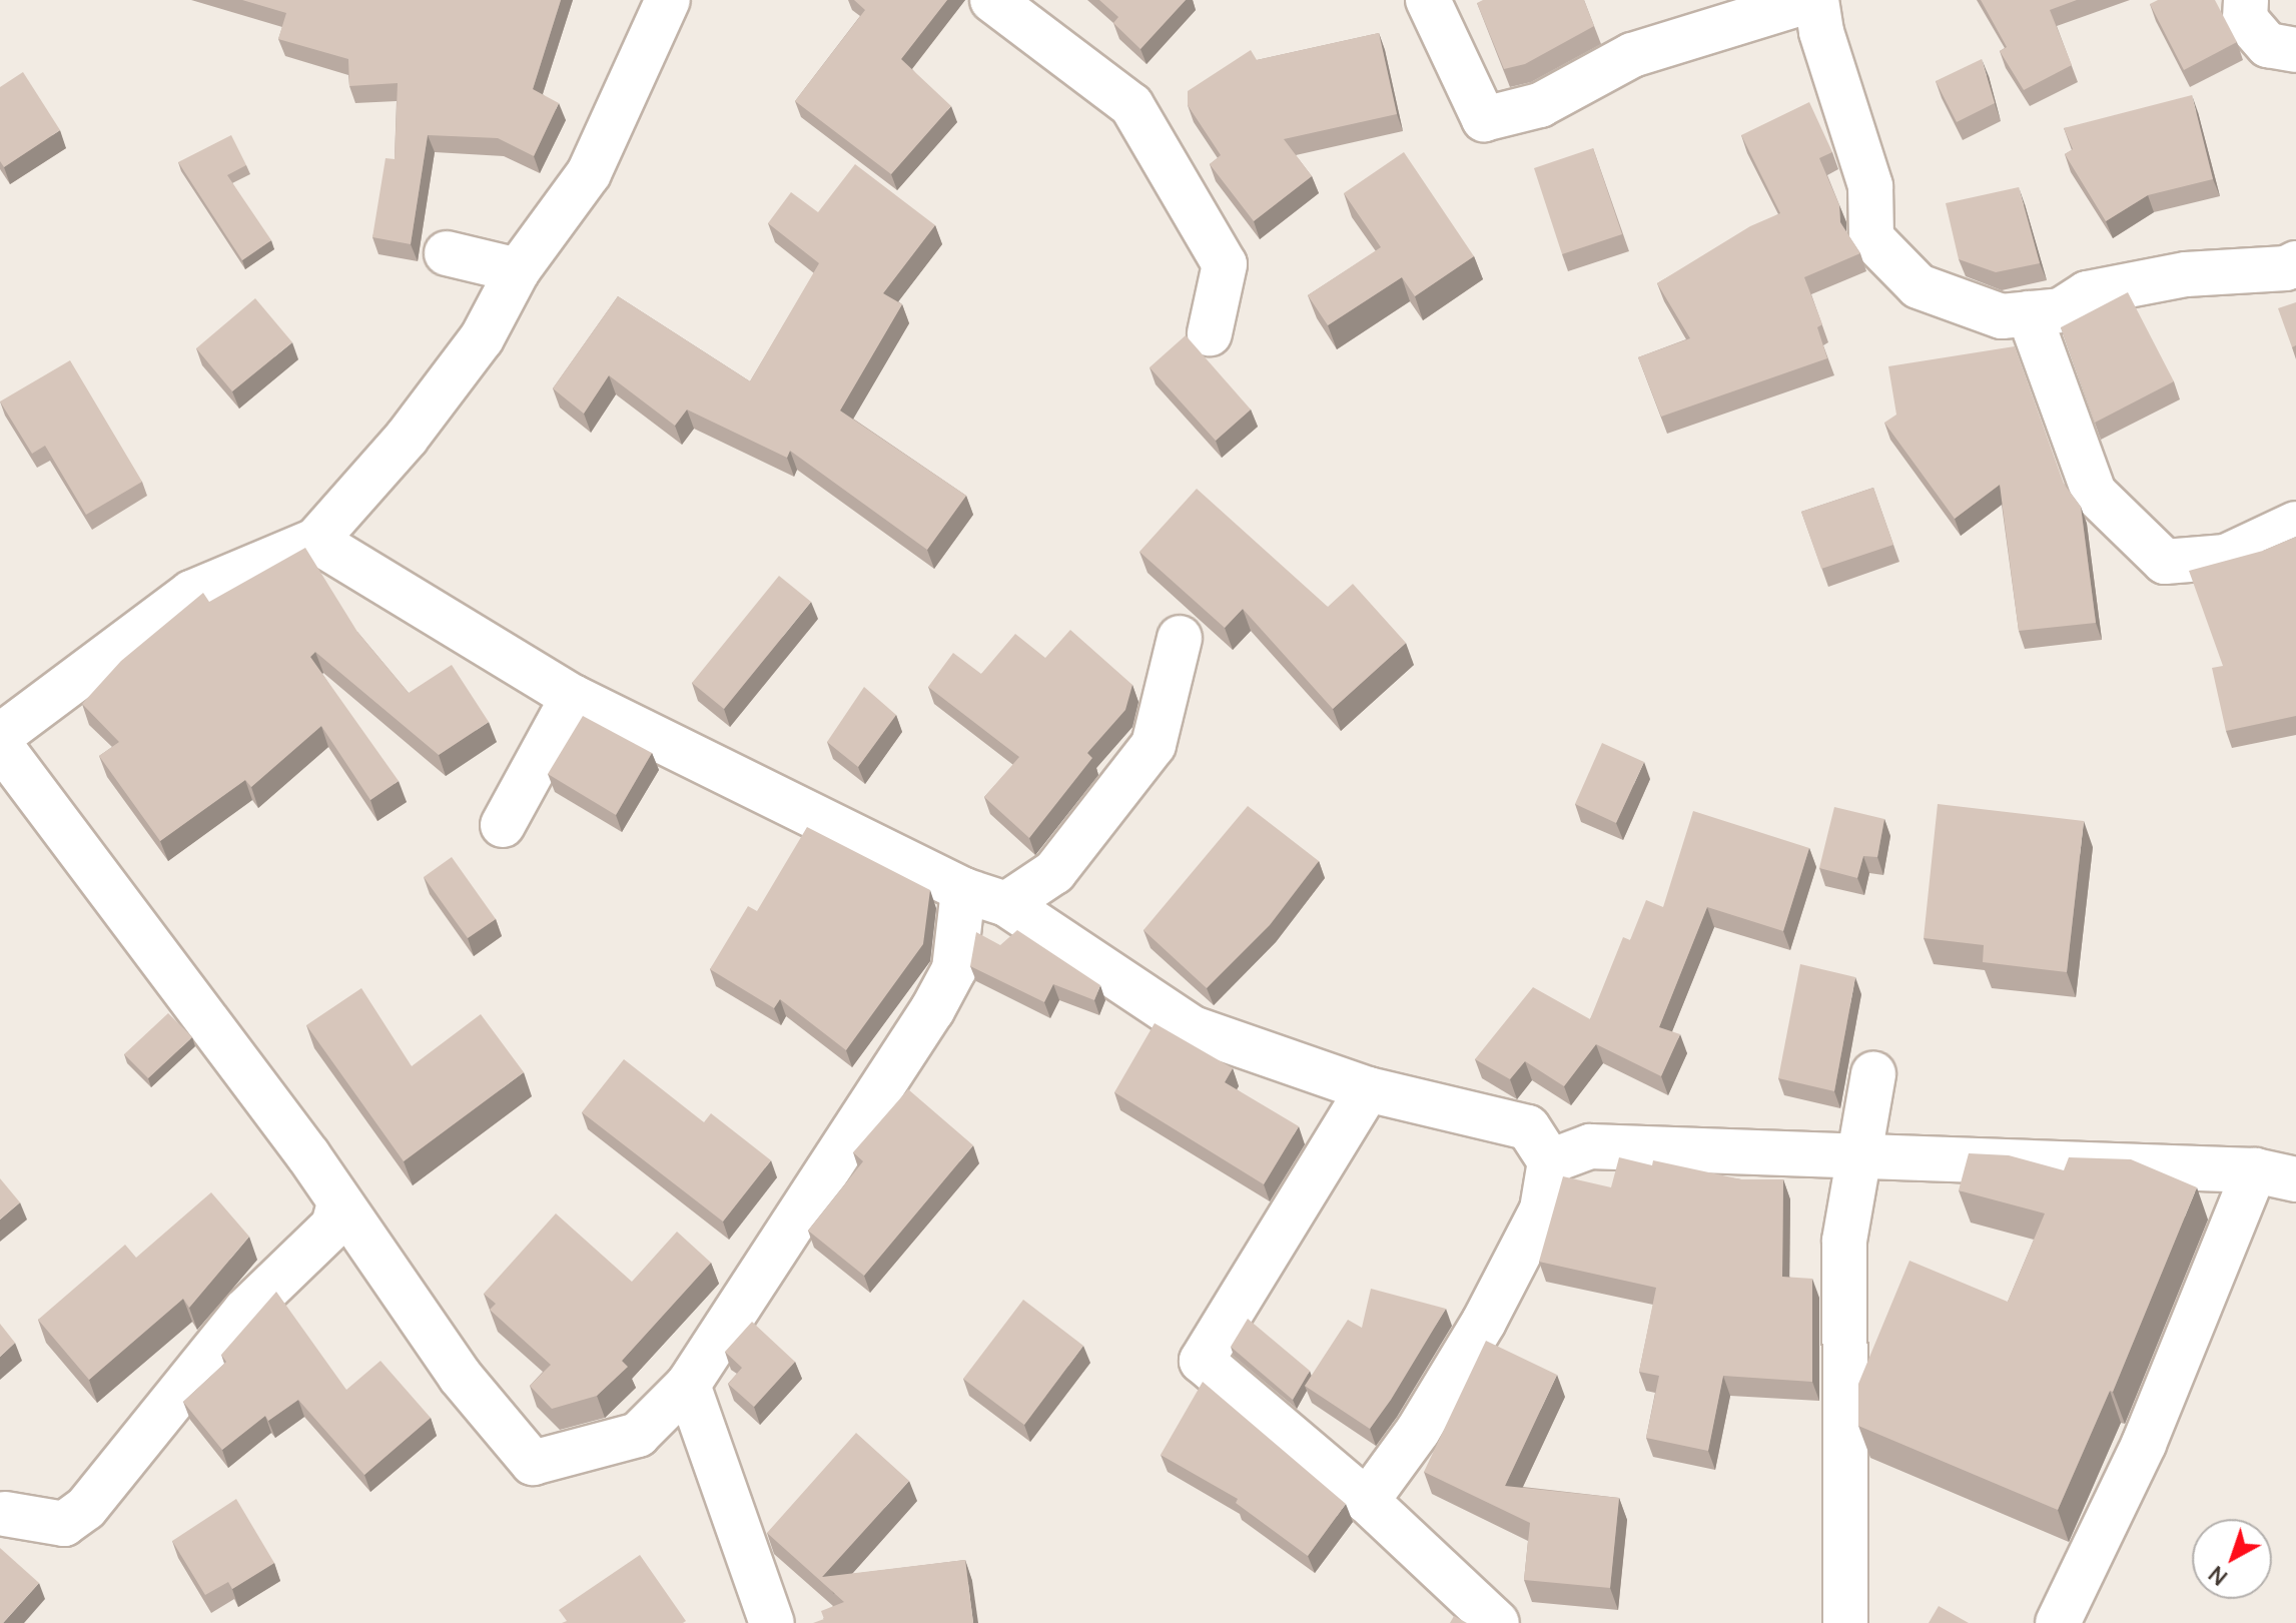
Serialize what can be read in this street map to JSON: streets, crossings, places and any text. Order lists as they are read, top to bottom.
{
  "north": "bottom left"
}
